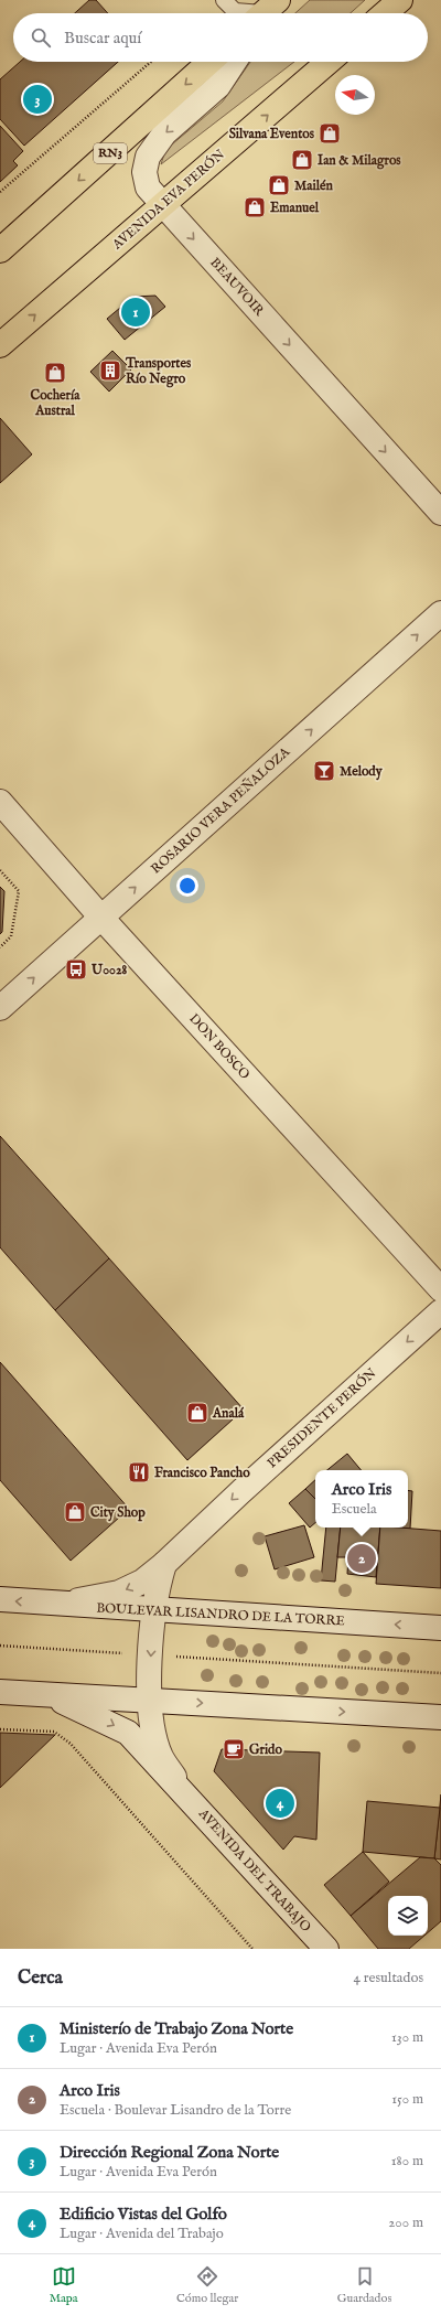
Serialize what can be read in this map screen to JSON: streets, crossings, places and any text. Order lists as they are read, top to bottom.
{
  "streets": {
    "highway": ["RN3", "AVENIDA EVA PERÓN"],
    "street": [
      "BEAUVOIR",
      "ROSARIO VERA PEÑALOZA",
      "DON BOSCO",
      "PRESIDENTE PERÓN",
      "BOULEVAR LISANDRO DE LA TORRE",
      "AVENIDA DEL TRABAJO"
    ]
  },
  "crossings": [
    ["AVENIDA EVA PERÓN", "BEAUVOIR"],
    ["ROSARIO VERA PEÑALOZA", "DON BOSCO"],
    ["PRESIDENTE PERÓN", "BOULEVAR LISANDRO DE LA TORRE"],
    ["PRESIDENTE PERÓN", "AVENIDA DEL TRABAJO"]
  ],
  "one_way": ["BEAUVOIR", "ROSARIO VERA PEÑALOZA", "PRESIDENTE PERÓN"],
  "places": {
    "shop": [
      "Silvana Eventos",
      "Ian & Milagros",
      "Mailén",
      "Emanuel",
      "Cochería Austral",
      "Analá",
      "City Shop"
    ],
    "building": ["Transportes Río Negro"],
    "bar": ["Melody"],
    "bus stop": ["U0028"],
    "restaurant": ["Francisco Pancho"],
    "cafe": ["Grido"]
  },
  "north": "left",
  "page": {
    "search": "Buscar aquí",
    "pins": [
      "3",
      "1",
      "2",
      "4"
    ],
    "popup": ["Arco Iris", "Escuela"],
    "heading": ["Cerca", "4 resultados"],
    "list": [
      {
        "mark": "1",
        "name": "Ministerío de Trabajo Zona Norte",
        "note": "Lugar · Avenida Eva Perón",
        "value": "130 m"
      },
      {
        "mark": "2",
        "name": "Arco Iris",
        "note": "Escuela · Boulevar Lisandro de la Torre",
        "value": "150 m"
      },
      {
        "mark": "3",
        "name": "Dirección Regional Zona Norte",
        "note": "Lugar · Avenida Eva Perón",
        "value": "180 m"
      },
      {
        "mark": "4",
        "name": "Edificio Vistas del Golfo",
        "note": "Lugar · Avenida del Trabajo",
        "value": "200 m"
      }
    ],
    "nav": ["Mapa", "Cómo llegar", "Guardados"]
  }
}
